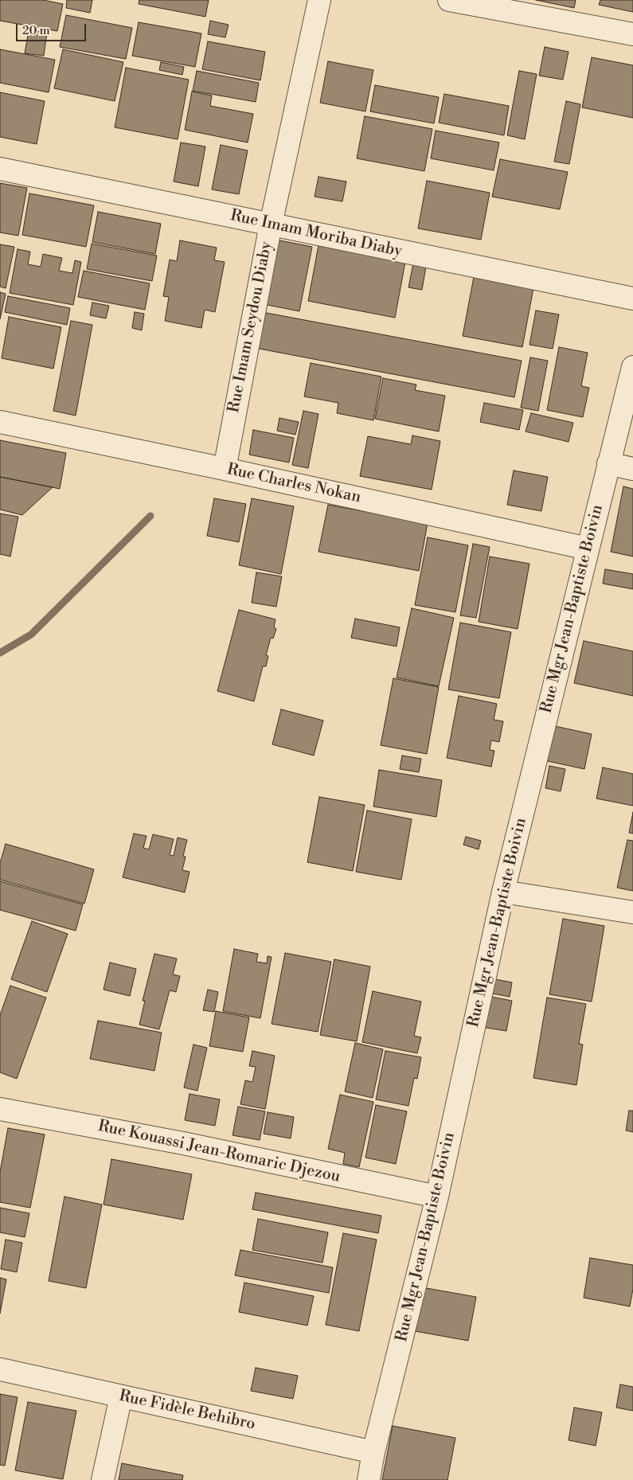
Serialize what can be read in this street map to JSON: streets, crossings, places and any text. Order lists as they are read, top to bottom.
{
  "streets": {
    "street": [
      "Rue Imam Moriba Diaby",
      "Rue Imam Seydou Diaby",
      "Rue Charles Nokan",
      "Rue Mgr Jean-Baptiste Boivin",
      "Rue Kouassi Jean-Romaric Djezou",
      "Rue Fidèle Behibro"
    ]
  },
  "crossings": [
    ["Rue Imam Moriba Diaby", "Rue Imam Seydou Diaby"],
    ["Rue Imam Seydou Diaby", "Rue Charles Nokan"],
    ["Rue Charles Nokan", "Rue Mgr Jean-Baptiste Boivin"],
    ["Rue Mgr Jean-Baptiste Boivin", "Rue Kouassi Jean-Romaric Djezou"],
    ["Rue Mgr Jean-Baptiste Boivin", "Rue Fidèle Behibro"]
  ],
  "scale_bar": "20 m"
}
